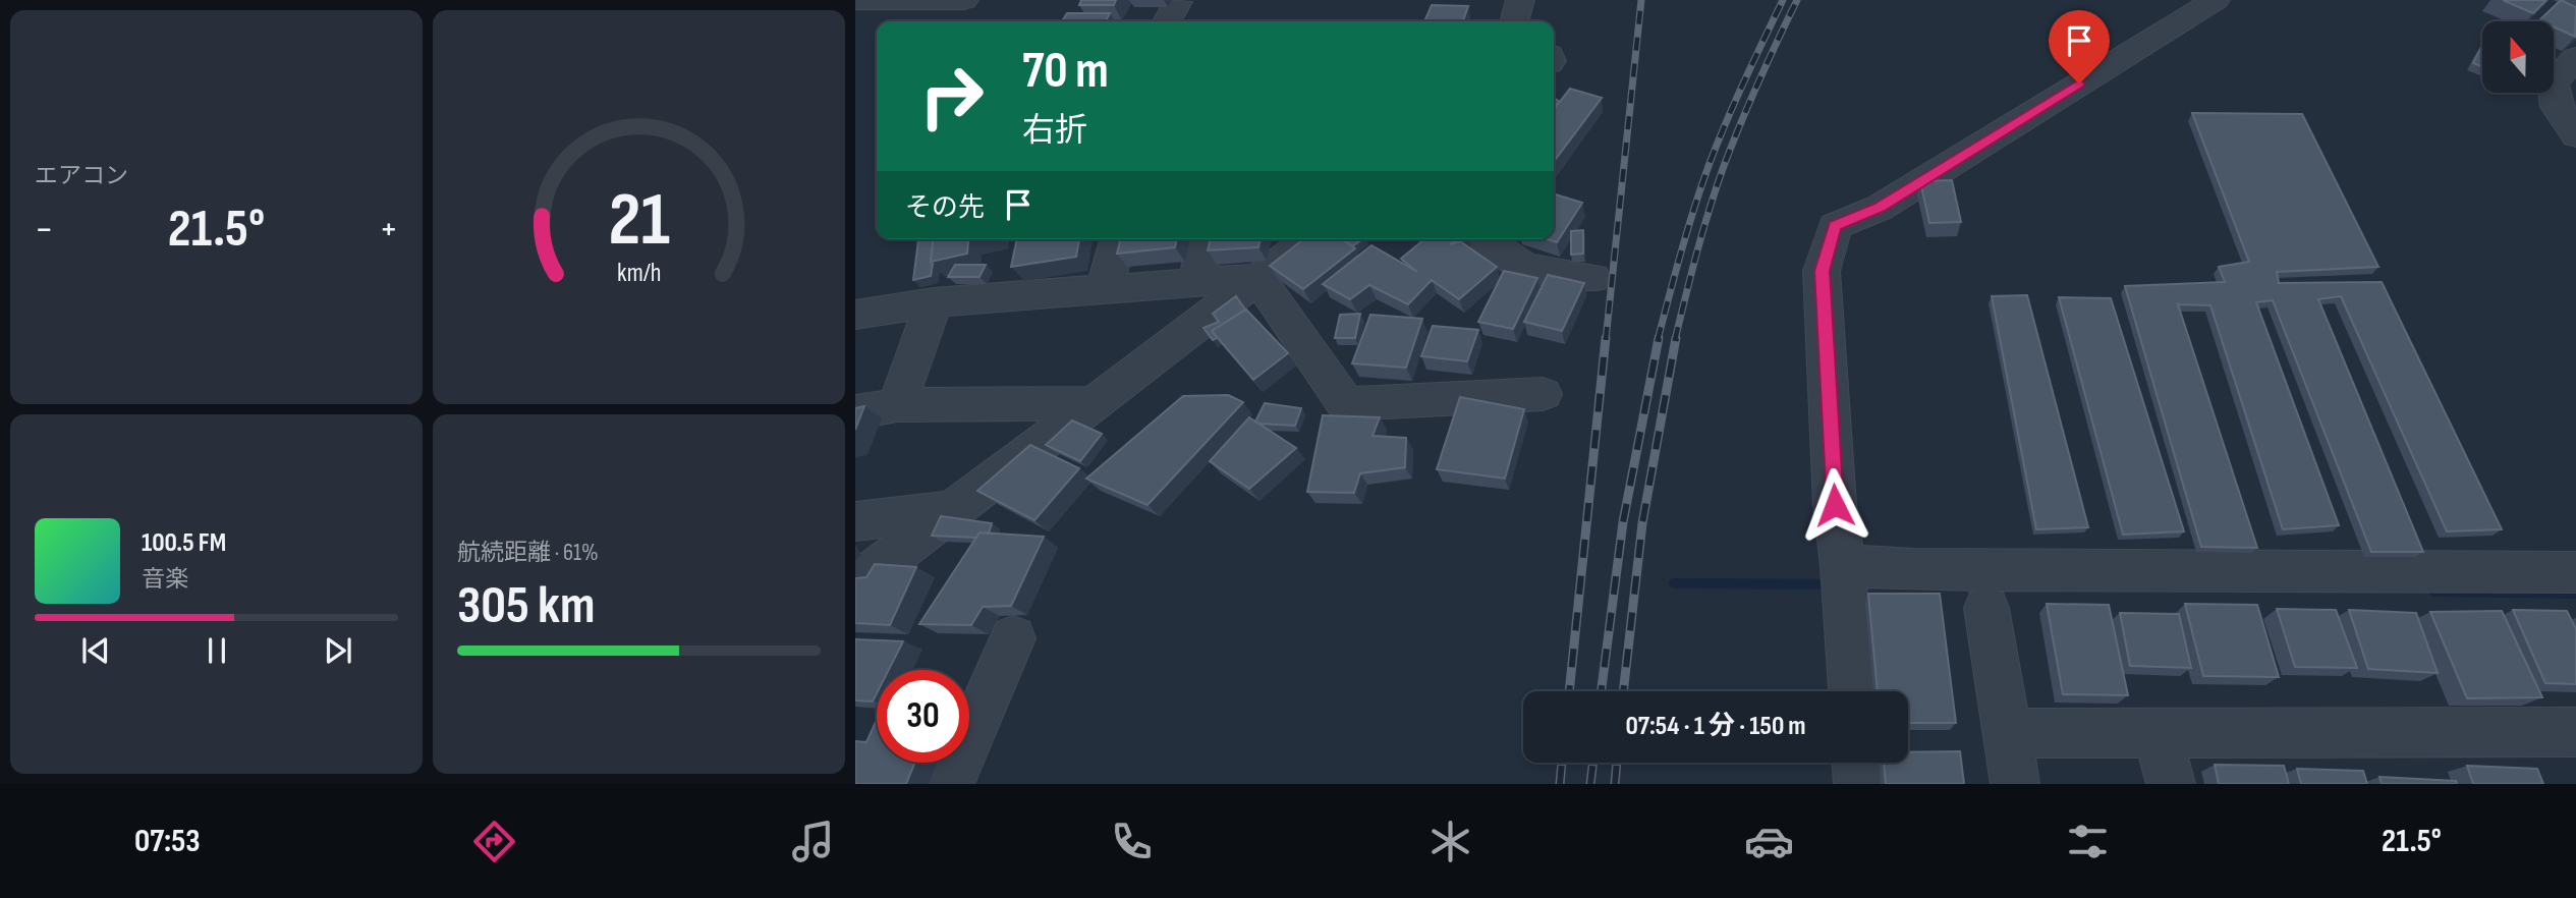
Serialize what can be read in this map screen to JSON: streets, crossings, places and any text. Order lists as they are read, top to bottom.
{
  "north": "top",
  "page": {
    "tile": [
      "エアコン",
      ["航続距離 · 61%", "305 km"]
    ],
    "turn": ["70 m", "右折"],
    "then": "その先",
    "heat": ["−", "21.5°", "+"],
    "song": ["100.5 FM", "音楽"],
    "limit": "30",
    "trip": "07:54 · 1 分 · 150 m",
    "tabs": ["07:53", "21.5°"],
    "gauge": ["21", "km/h"]
  }
}
